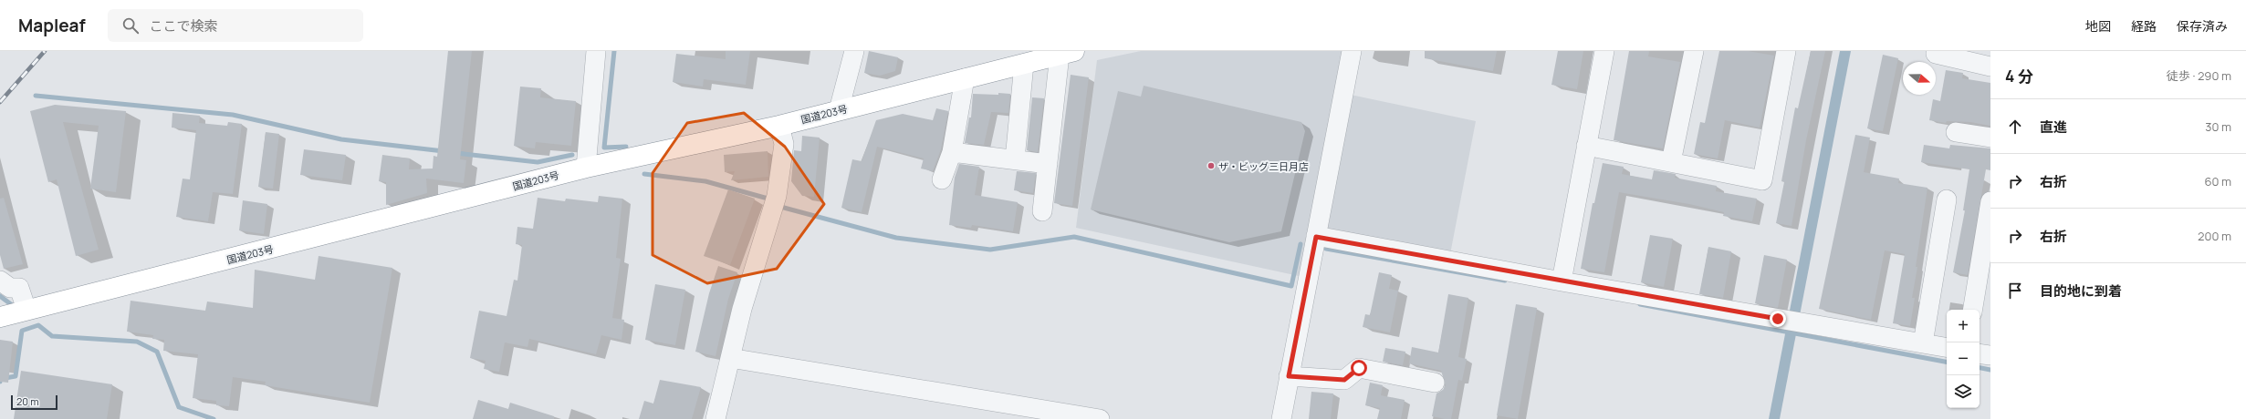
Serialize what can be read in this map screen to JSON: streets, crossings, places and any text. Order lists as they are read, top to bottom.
{
  "streets": {
    "highway": ["国道203号"]
  },
  "places": ["ザ・ビッグ三日月店"],
  "scale_bar": "20 m",
  "north": "right",
  "page": {
    "header": "Mapleaf",
    "search": "ここで検索",
    "nav": ["地図", "経路", "保存済み"],
    "heading": ["4 分", "徒歩 · 290 m"],
    "list": [
      ["直進", "30 m"],
      ["右折", "60 m"],
      ["右折", "200 m"],
      "目的地に到着"
    ],
    "map_buttons": ["+", "−"],
    "scale": "20 m"
  }
}
